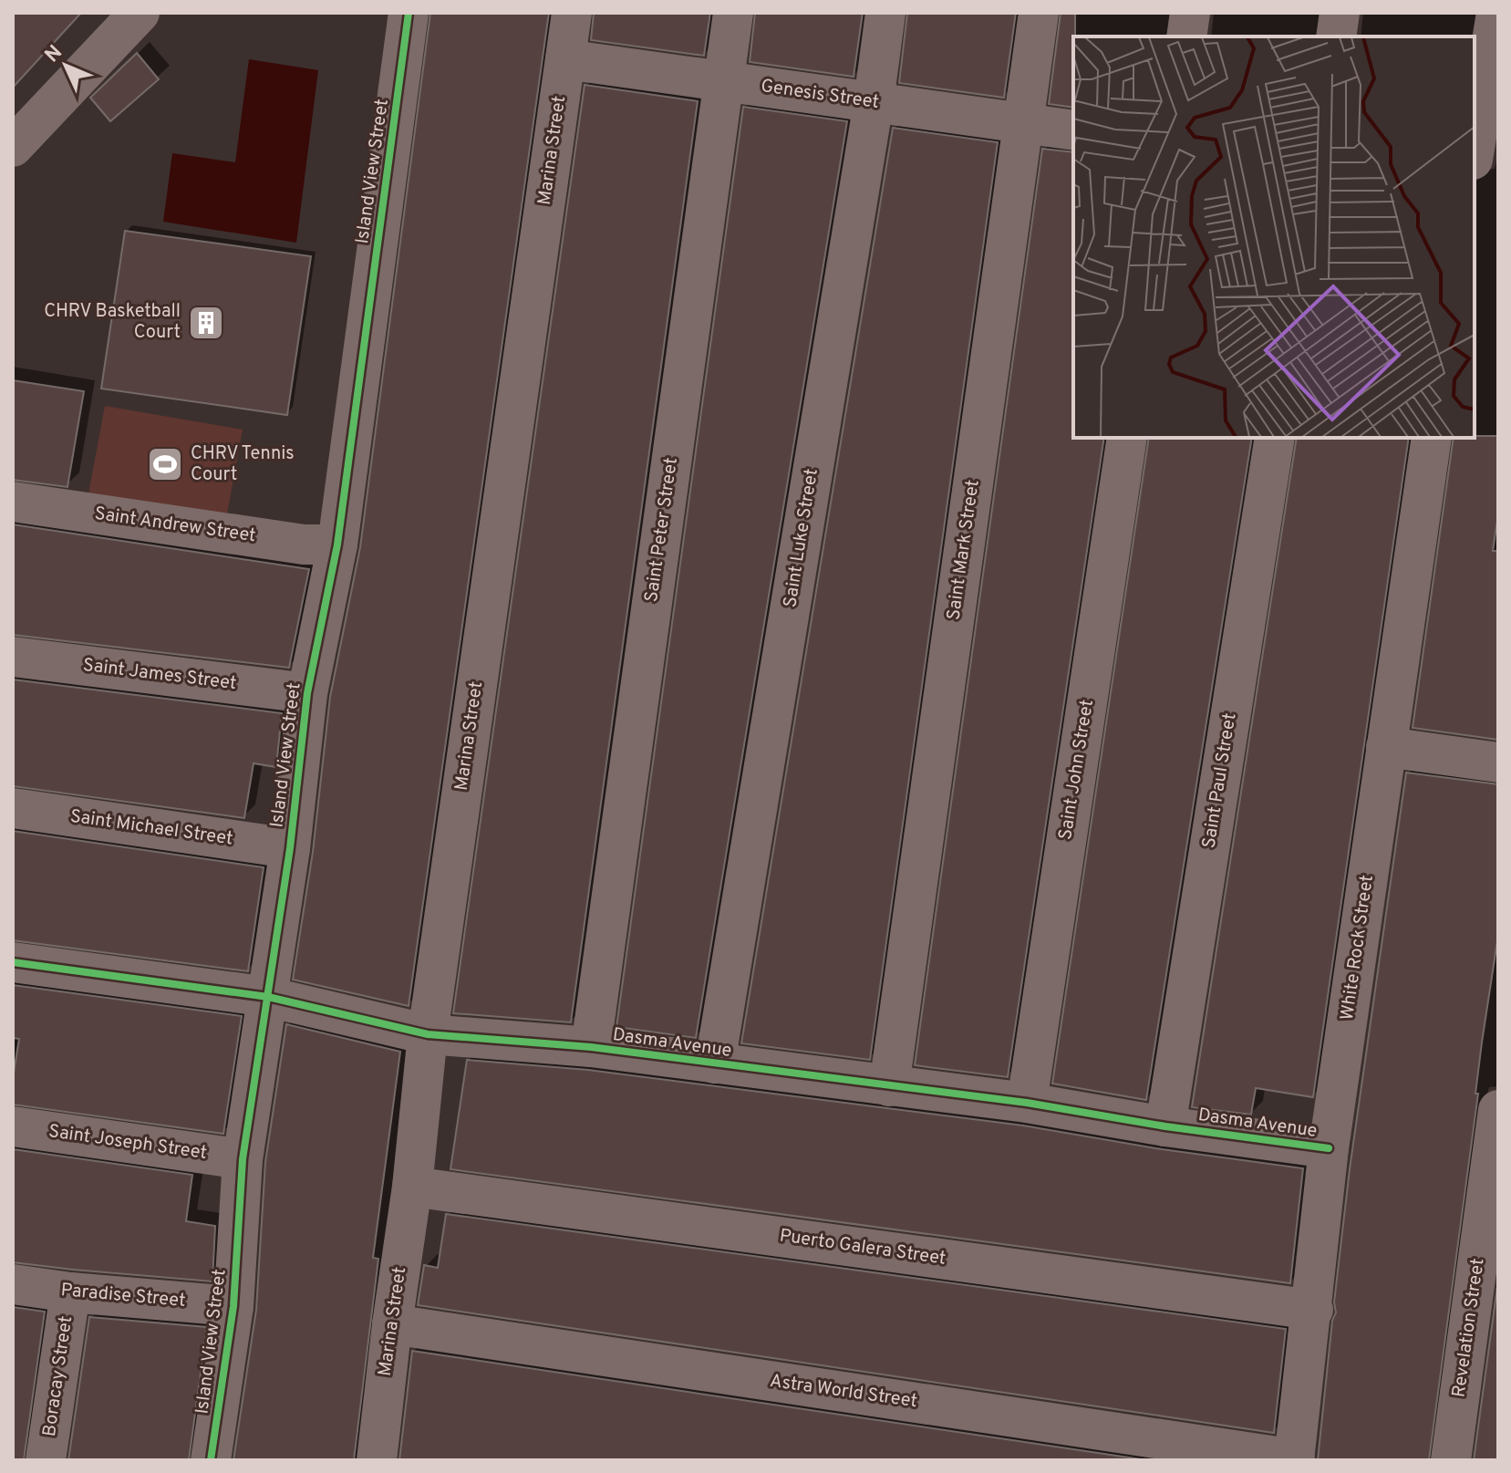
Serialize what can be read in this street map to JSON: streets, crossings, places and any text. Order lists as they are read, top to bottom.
{
  "streets": {
    "street": [
      "Genesis Street",
      "Marina Street",
      "Island View Street",
      "Saint Andrew Street",
      "Saint Peter Street",
      "Saint Luke Street",
      "Saint Mark Street",
      "Saint James Street",
      "Saint John Street",
      "Saint Paul Street",
      "Saint Michael Street",
      "White Rock Street",
      "Dasma Avenue",
      "Saint Joseph Street",
      "Puerto Galera Street",
      "Paradise Street",
      "Revelation Street",
      "Boracay Street",
      "Astra World Street"
    ]
  },
  "crossings": [
    ["Genesis Street", "Marina Street"],
    ["Genesis Street", "Saint Peter Street"],
    ["Genesis Street", "Saint Luke Street"],
    ["Genesis Street", "Saint Mark Street"],
    ["Marina Street", "Dasma Avenue"],
    ["Marina Street", "Puerto Galera Street"],
    ["Marina Street", "Astra World Street"],
    ["Island View Street", "Saint Andrew Street"],
    ["Island View Street", "Saint James Street"],
    ["Island View Street", "Saint Michael Street"],
    ["Island View Street", "Dasma Avenue"],
    ["Island View Street", "Saint Joseph Street"],
    ["Island View Street", "Paradise Street"],
    ["Saint Peter Street", "Dasma Avenue"],
    ["Saint Luke Street", "Dasma Avenue"],
    ["Saint Mark Street", "Dasma Avenue"],
    ["Saint John Street", "Dasma Avenue"],
    ["Saint Paul Street", "Dasma Avenue"],
    ["White Rock Street", "Dasma Avenue"],
    ["White Rock Street", "Puerto Galera Street"],
    ["White Rock Street", "Astra World Street"],
    ["Paradise Street", "Boracay Street"]
  ],
  "places": {
    "building": ["CHRV Basketball Court"],
    "sports": ["CHRV Tennis Court"]
  },
  "north": "top left"
}
